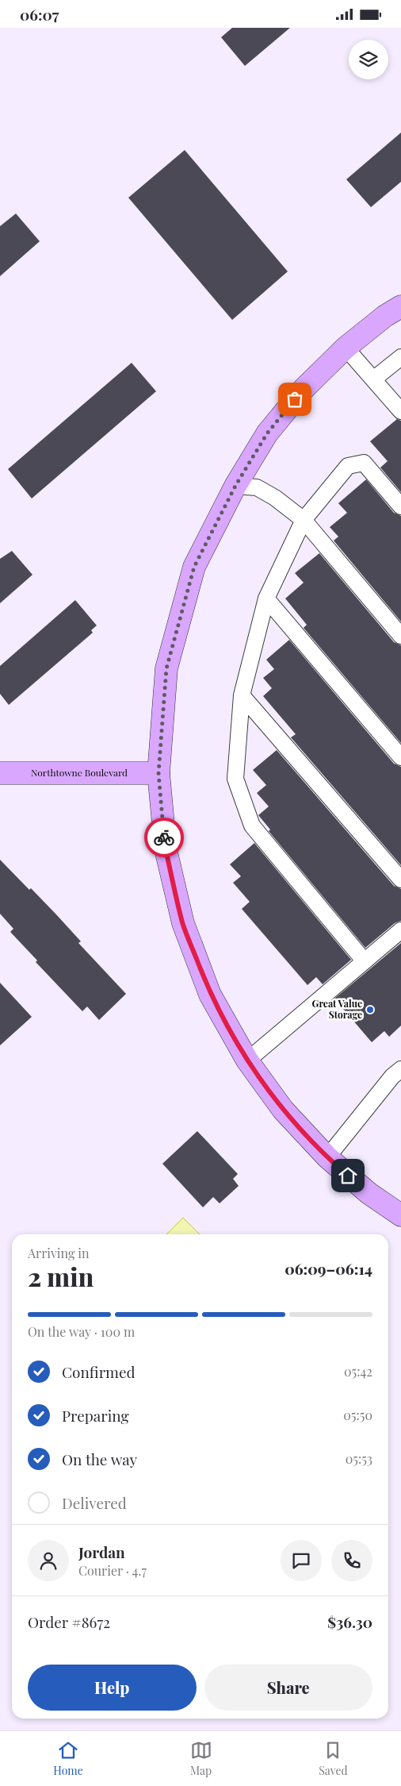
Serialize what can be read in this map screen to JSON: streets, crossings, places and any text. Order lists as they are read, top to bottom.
{
  "streets": {
    "street": ["Northtowne Boulevard"]
  },
  "places": ["Great Value Storage"],
  "page": {
    "status": "06:07",
    "heading": ["2 min", "Arriving in", "06:09–06:14"],
    "panel": [
      "Jordan",
      "Courier · 4.7",
      "Order #8672",
      "$36.30"
    ],
    "bar": "On the way · 100 m",
    "list": [
      ["Confirmed", "05:42"],
      ["Preparing", "05:50"],
      ["On the way", "05:53"],
      "Delivered"
    ],
    "buttons": ["Help", "Share"],
    "tabs": ["Home", "Map", "Saved"]
  }
}
